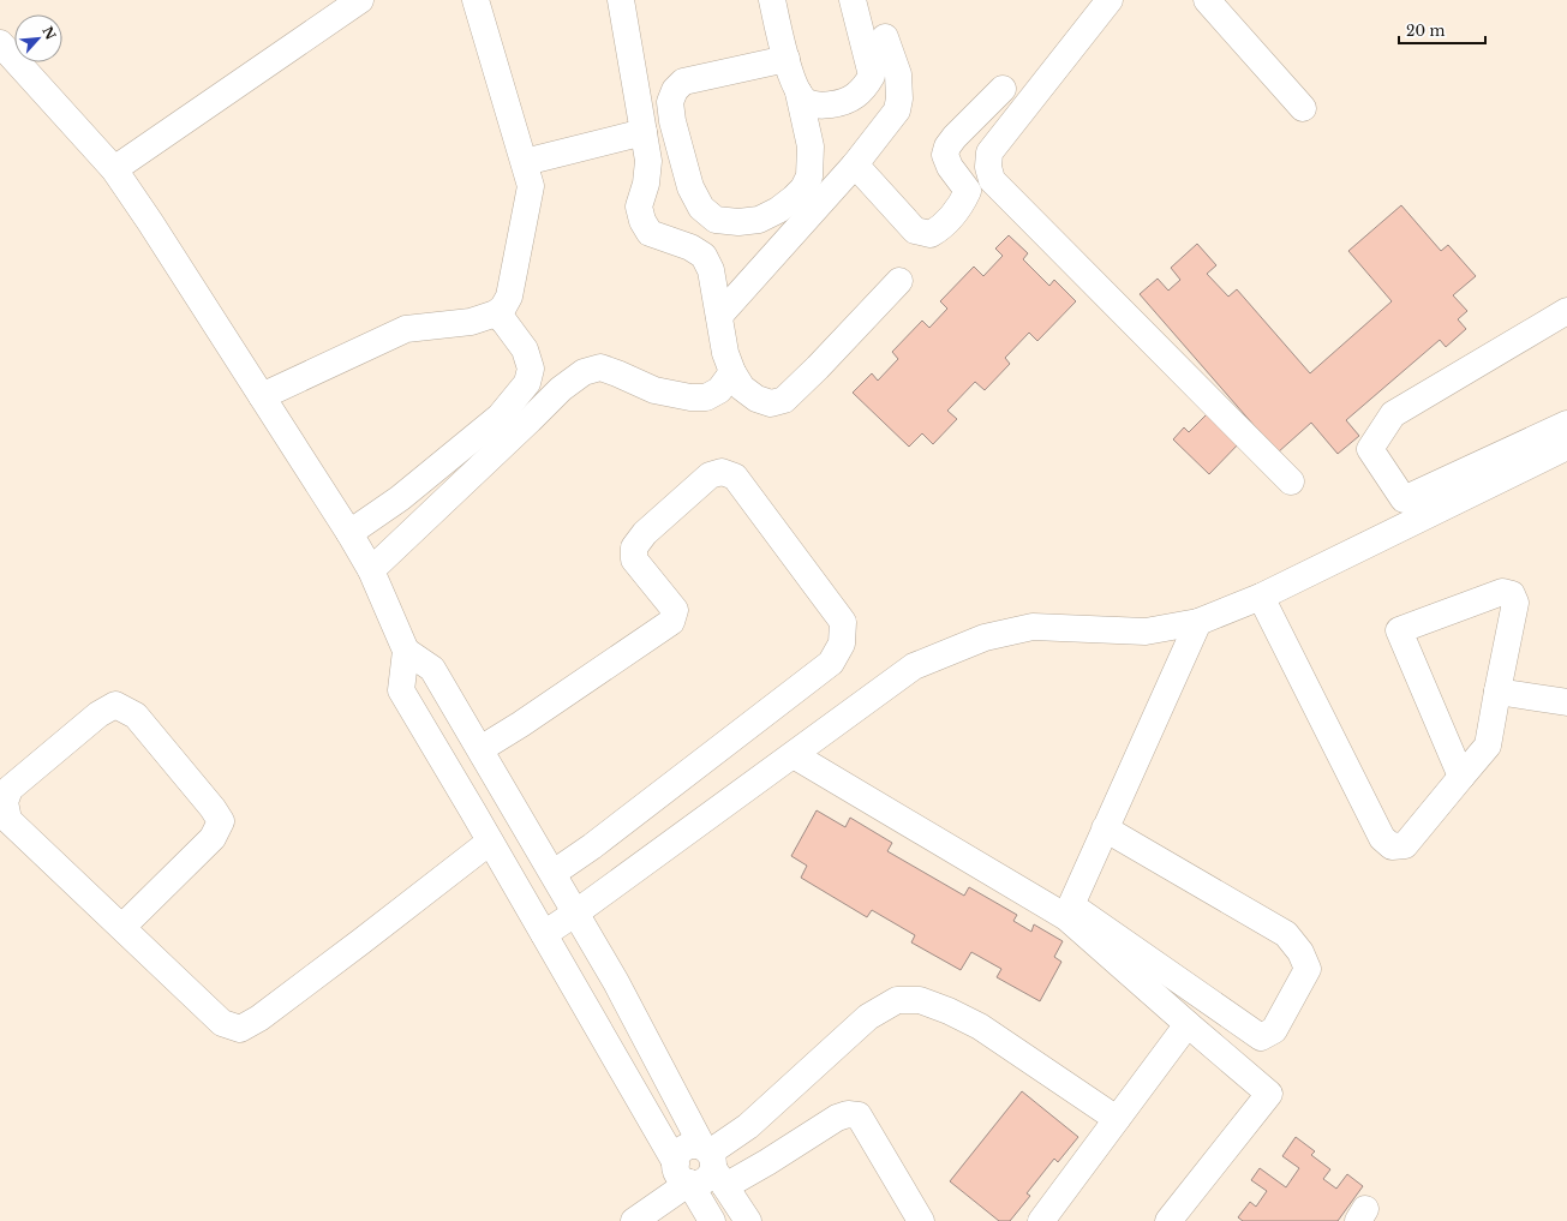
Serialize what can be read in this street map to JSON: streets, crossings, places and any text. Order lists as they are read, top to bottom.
{
  "scale_bar": "20 m",
  "north": "top right"
}
